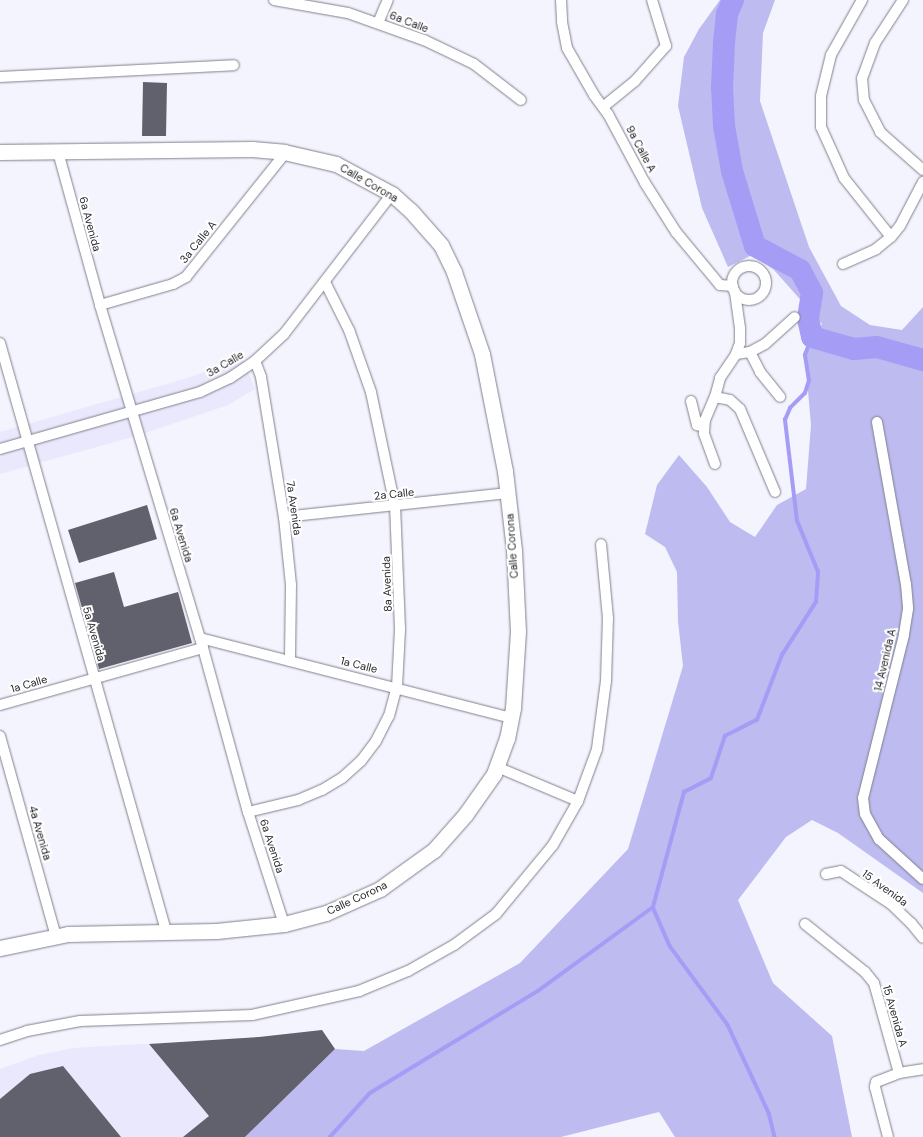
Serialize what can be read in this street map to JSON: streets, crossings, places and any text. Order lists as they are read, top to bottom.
{
  "streets": {
    "street": [
      "6a Calle",
      "9a Calle A",
      "Calle Corona",
      "6a Avenida",
      "3a Calle A",
      "3a Calle",
      "2a Calle",
      "7a Avenida",
      "8a Avenida",
      "5a Avenida",
      "14 Avenida A",
      "1a Calle",
      "4a Avenida",
      "15 Avenida",
      "15 Avenida A"
    ]
  },
  "crossings": [
    ["Calle Corona", "6a Avenida"],
    ["Calle Corona", "3a Calle A"],
    ["Calle Corona", "3a Calle"],
    ["Calle Corona", "2a Calle"],
    ["Calle Corona", "5a Avenida"],
    ["Calle Corona", "1a Calle"],
    ["Calle Corona", "4a Avenida"],
    ["6a Avenida", "3a Calle A"],
    ["6a Avenida", "3a Calle"],
    ["6a Avenida", "8a Avenida"],
    ["6a Avenida", "1a Calle"],
    ["3a Calle", "7a Avenida"],
    ["3a Calle", "8a Avenida"],
    ["3a Calle", "5a Avenida"],
    ["2a Calle", "7a Avenida"],
    ["2a Calle", "8a Avenida"],
    ["7a Avenida", "1a Calle"],
    ["8a Avenida", "1a Calle"],
    ["5a Avenida", "1a Calle"]
  ]
}
